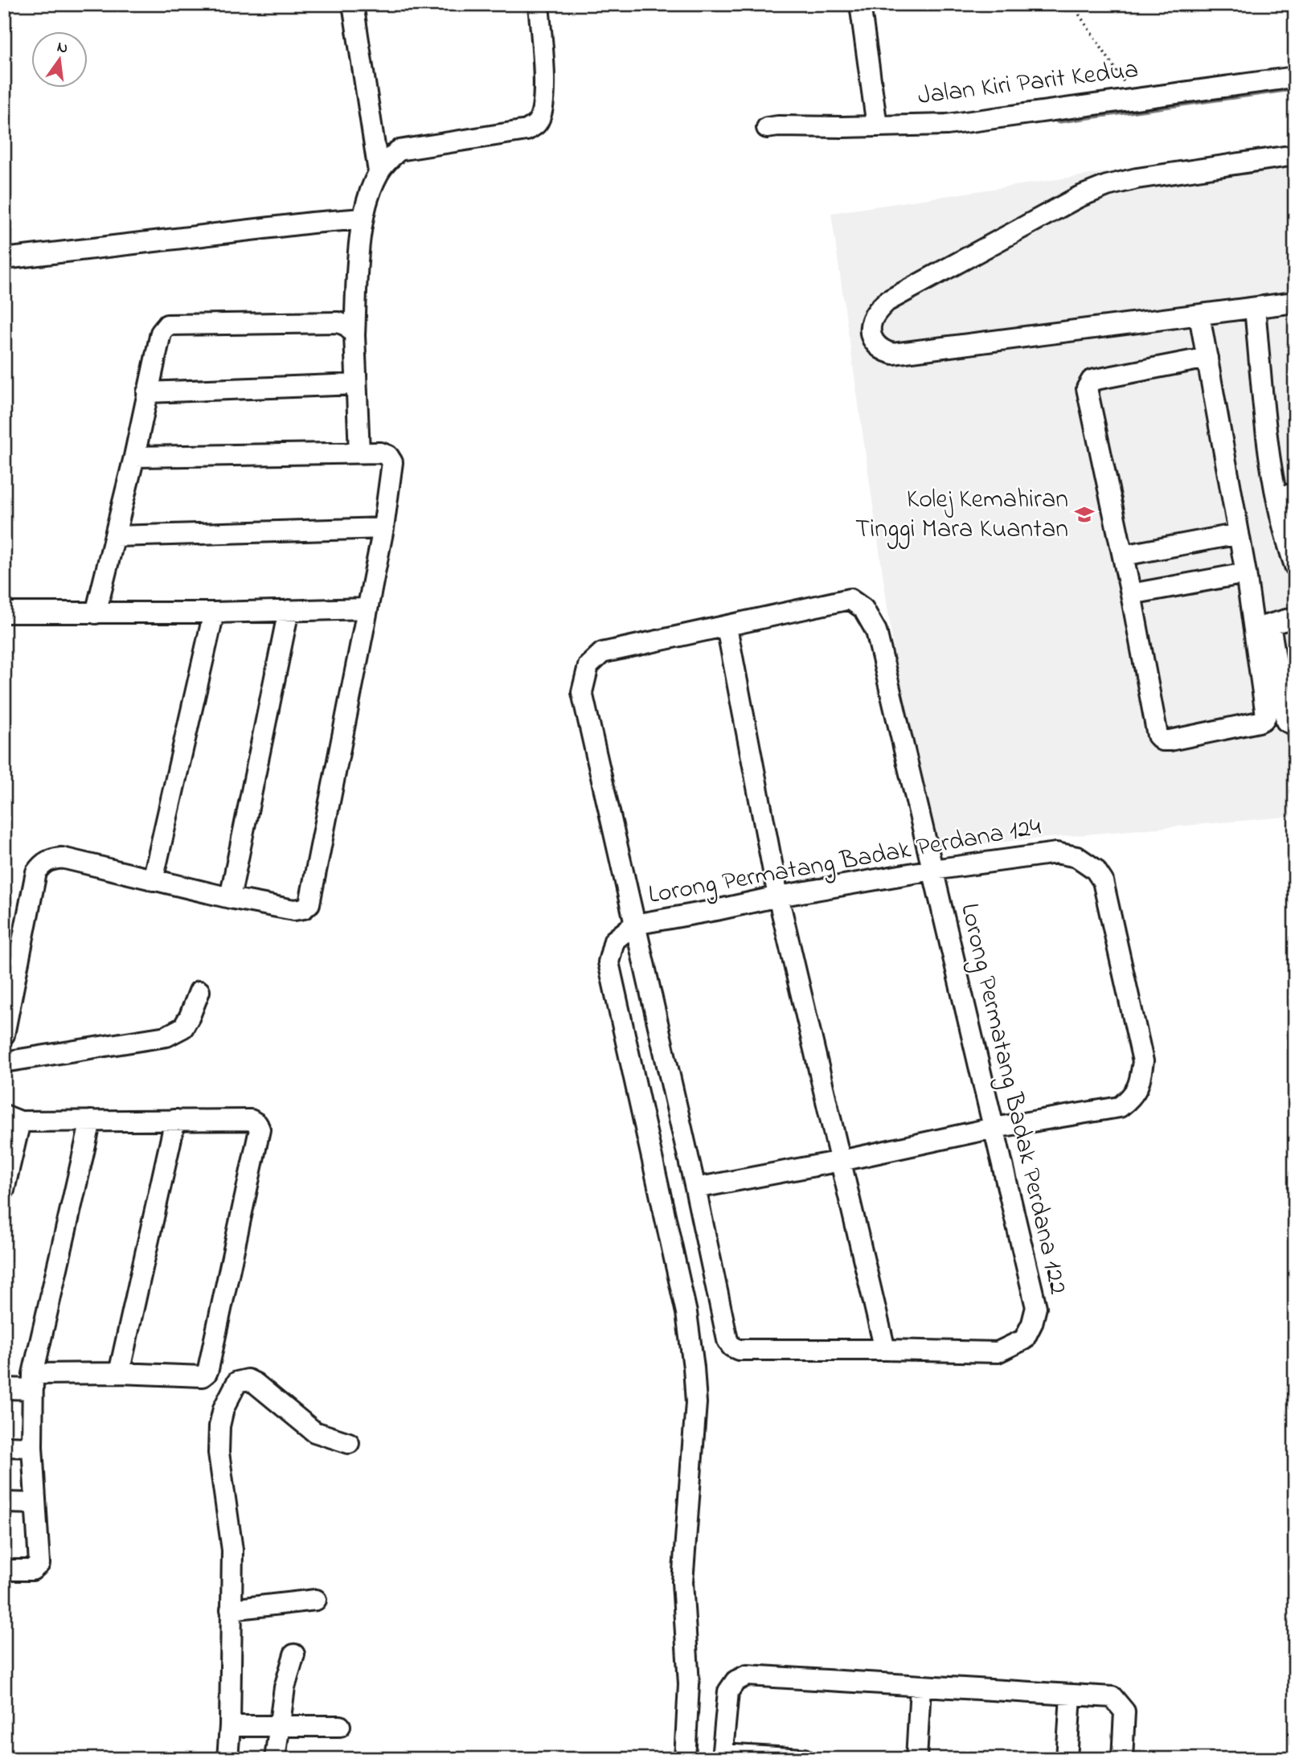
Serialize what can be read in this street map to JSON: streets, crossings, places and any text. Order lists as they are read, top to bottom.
{
  "streets": {
    "street": ["Jalan Kiri Parit Kedua", "Lorong Permatang Badak Perdana 124", "Lorong Permatang Badak Perdana 122"]
  },
  "crossings": [
    ["Lorong Permatang Badak Perdana 124", "Lorong Permatang Badak Perdana 122"]
  ],
  "places": {
    "school or university": ["Kolej Kemahiran Tinggi Mara Kuantan"]
  },
  "north": "top"
}
